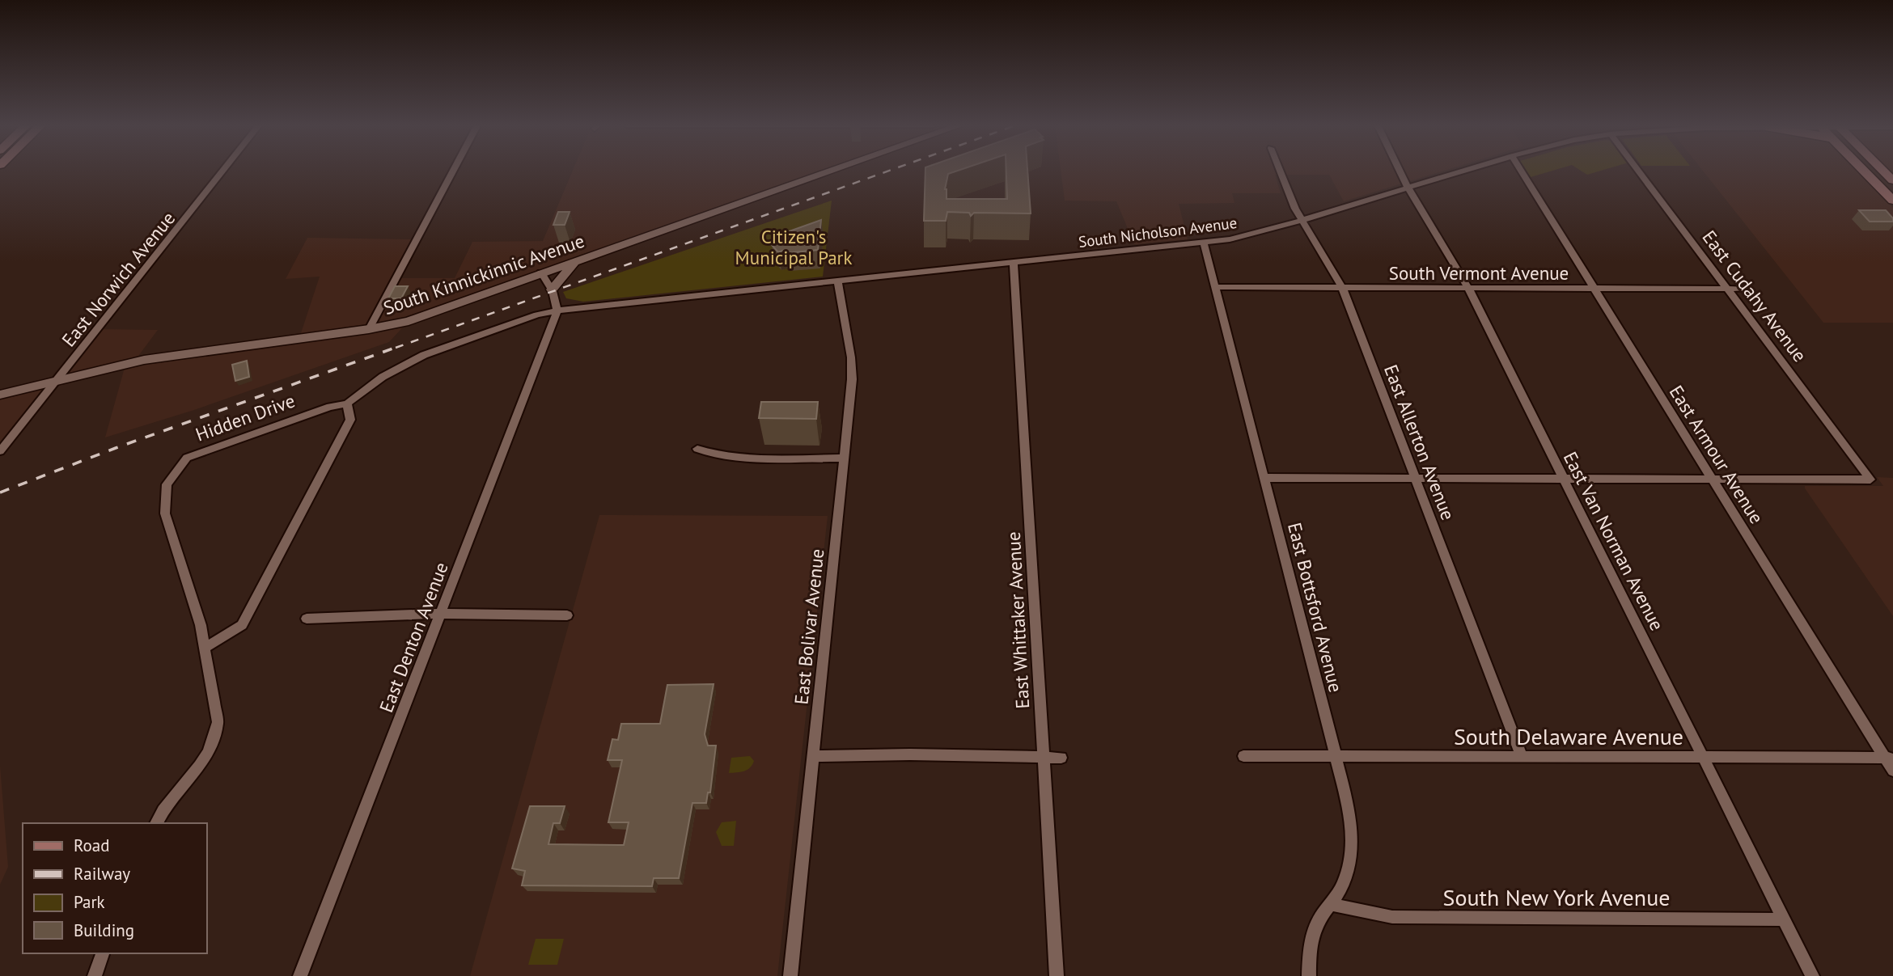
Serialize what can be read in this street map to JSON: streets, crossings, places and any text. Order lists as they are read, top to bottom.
{
  "streets": {
    "street": [
      "South Nicholson Avenue",
      "South Vermont Avenue",
      "South Kinnickinnic Avenue",
      "East Norwich Avenue",
      "East Cudahy Avenue",
      "Hidden Drive",
      "East Allerton Avenue",
      "East Armour Avenue",
      "East Van Norman Avenue",
      "East Bottsford Avenue",
      "East Whittaker Avenue",
      "East Bolivar Avenue",
      "East Denton Avenue",
      "South Delaware Avenue",
      "South New York Avenue"
    ]
  },
  "crossings": [
    ["South Nicholson Avenue", "Hidden Drive"],
    ["South Nicholson Avenue", "East Allerton Avenue"],
    ["South Nicholson Avenue", "East Van Norman Avenue"],
    ["South Nicholson Avenue", "East Bottsford Avenue"],
    ["South Nicholson Avenue", "East Whittaker Avenue"],
    ["South Nicholson Avenue", "East Bolivar Avenue"],
    ["South Nicholson Avenue", "East Denton Avenue"],
    ["South Vermont Avenue", "East Cudahy Avenue"],
    ["South Vermont Avenue", "East Allerton Avenue"],
    ["South Vermont Avenue", "East Armour Avenue"],
    ["South Vermont Avenue", "East Van Norman Avenue"],
    ["South Vermont Avenue", "East Bottsford Avenue"],
    ["South Kinnickinnic Avenue", "East Norwich Avenue"],
    ["East Cudahy Avenue", "East Armour Avenue"],
    ["Hidden Drive", "East Denton Avenue"],
    ["East Allerton Avenue", "South Delaware Avenue"],
    ["East Armour Avenue", "South Delaware Avenue"],
    ["East Van Norman Avenue", "South Delaware Avenue"],
    ["East Van Norman Avenue", "South New York Avenue"],
    ["East Bottsford Avenue", "South Delaware Avenue"],
    ["East Bottsford Avenue", "South New York Avenue"]
  ],
  "parks": ["Citizen's Municipal Park"],
  "legend": [
    "Road",
    "Railway",
    "Park",
    "Building"
  ]
}
